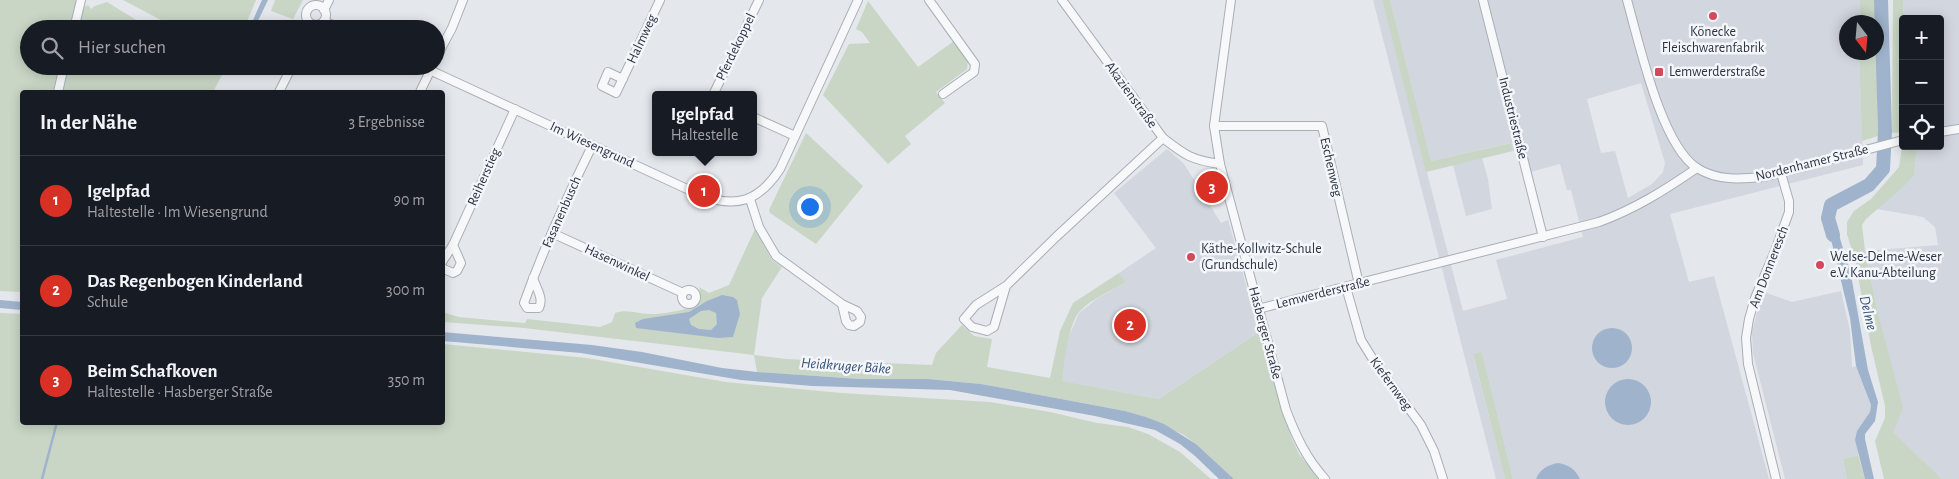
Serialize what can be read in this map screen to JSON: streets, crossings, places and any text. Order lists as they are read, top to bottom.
{
  "streets": {
    "street": [
      "Halmweg",
      "Pferdekoppel",
      "Akazienstraße",
      "Industriestraße",
      "Im Wiesengrund",
      "Nordenhamer Straße",
      "Eschenweg",
      "Reiherstieg",
      "Fasanenbusch",
      "Hasenwinkel",
      "Am Donneresch",
      "Lemwerderstraße",
      "Hasberger Straße",
      "Kiefernweg"
    ]
  },
  "crossings": [
    ["Akazienstraße", "Hasberger Straße"],
    ["Industriestraße", "Lemwerderstraße"],
    ["Im Wiesengrund", "Reiherstieg"],
    ["Im Wiesengrund", "Fasanenbusch"],
    ["Nordenhamer Straße", "Am Donneresch"],
    ["Nordenhamer Straße", "Lemwerderstraße"],
    ["Eschenweg", "Lemwerderstraße"],
    ["Eschenweg", "Hasberger Straße"],
    ["Fasanenbusch", "Hasenwinkel"],
    ["Lemwerderstraße", "Hasberger Straße"],
    ["Lemwerderstraße", "Kiefernweg"]
  ],
  "water": ["Delme", "Heidkruger Bäke"],
  "places": {
    "other": ["Könecke Fleischwarenfabrik", "Käthe-Kollwitz-Schule (Grundschule)", "Welse-Delme-Weser e.V. Kanu-Abteilung"],
    "transit": ["Lemwerderstraße"]
  },
  "north": "bottom",
  "page": {
    "map_buttons": ["+", "−"],
    "search": "Hier suchen",
    "heading": ["In der Nähe", "3 Ergebnisse"],
    "popup": ["Igelpfad", "Haltestelle"],
    "list": [
      {
        "mark": "1",
        "name": "Igelpfad",
        "note": "Haltestelle · Im Wiesengrund",
        "value": "90 m"
      },
      {
        "mark": "2",
        "name": "Das Regenbogen Kinderland",
        "note": "Schule",
        "value": "300 m"
      },
      {
        "mark": "3",
        "name": "Beim Schafkoven",
        "note": "Haltestelle · Hasberger Straße",
        "value": "350 m"
      }
    ],
    "pins": ["3", "1", "2"]
  }
}
